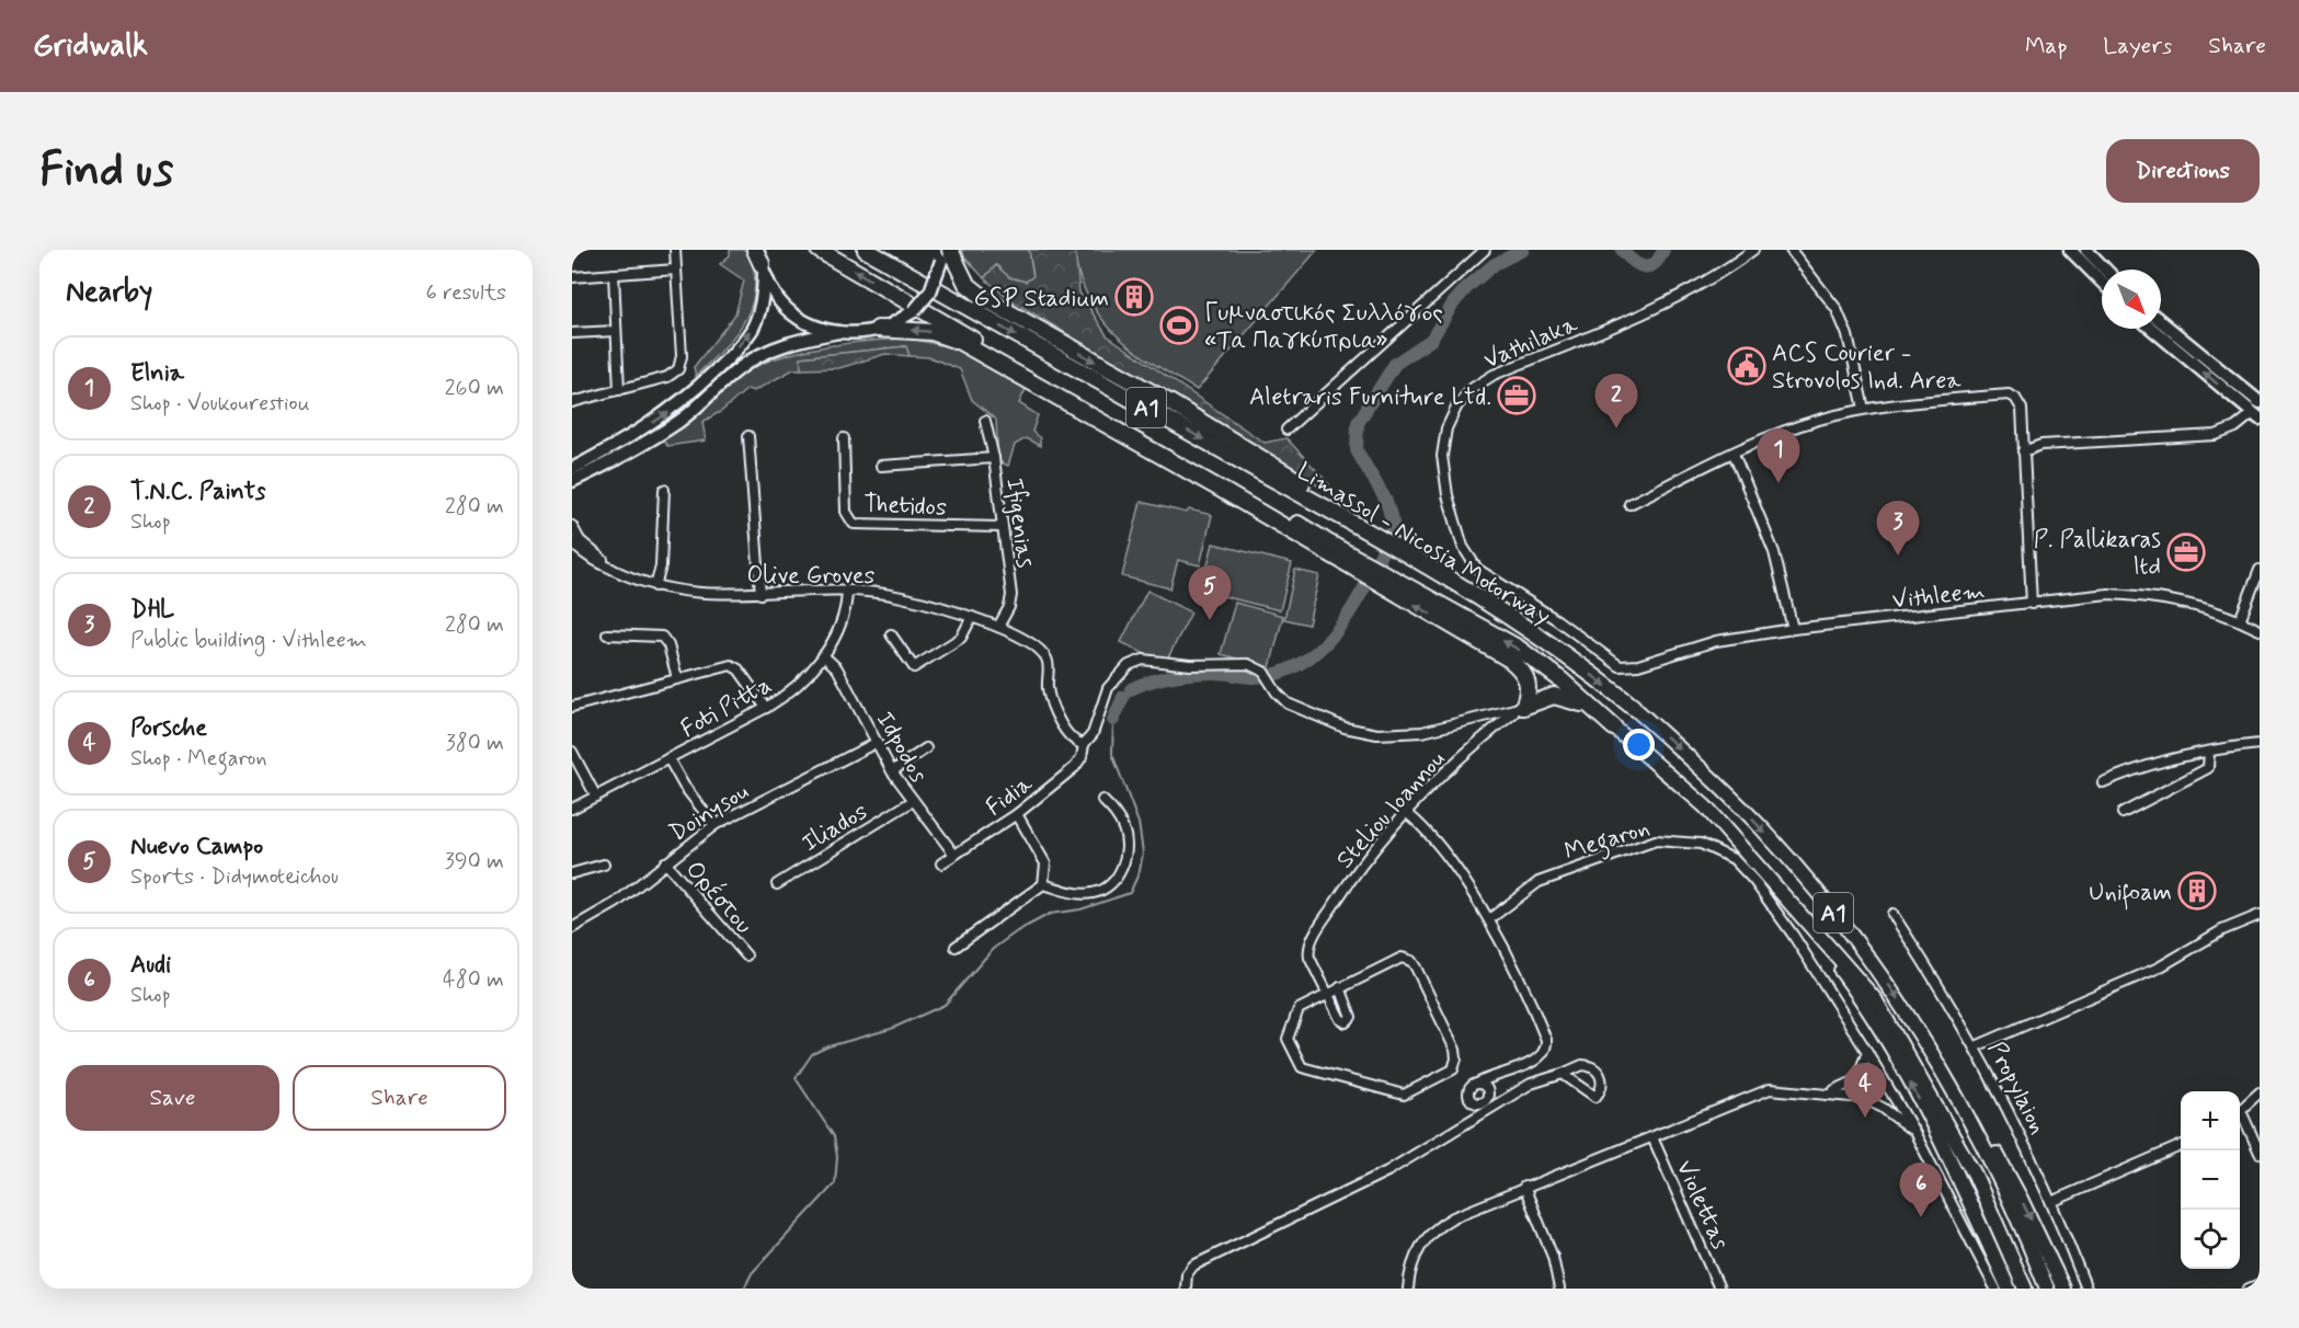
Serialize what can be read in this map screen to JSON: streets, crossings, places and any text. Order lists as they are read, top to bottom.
{
  "streets": {
    "highway": ["A1", "Limassol - Nicosia Motorway"],
    "street": [
      "Vathilaka",
      "Thetidos",
      "Ifigenias",
      "Olive Groves",
      "Vithleem",
      "Foti Pitta",
      "Idpodos",
      "Fidia",
      "Steliou Ioannou",
      "Doinysou",
      "Iliados",
      "Megaron",
      "Ορέστου",
      "Propylaion",
      "Violettas"
    ]
  },
  "crossings": [
    ["Vathilaka", "Vithleem"],
    ["Thetidos", "Ifigenias"],
    ["Ifigenias", "Olive Groves"],
    ["Olive Groves", "Foti Pitta"],
    ["Olive Groves", "Fidia"],
    ["Foti Pitta", "Idpodos"],
    ["Idpodos", "Fidia"],
    ["Idpodos", "Doinysou"],
    ["Idpodos", "Iliados"],
    ["Fidia", "Steliou Ioannou"],
    ["Doinysou", "Ορέστου"]
  ],
  "places": {
    "building": ["GSP Stadium", "Unifoam"],
    "sports": ["Γυμναστικός Συλλόγος «Τα Παγκύπρια»"],
    "public building": ["ACS Courier - Strovolos Ind. Area"],
    "office": ["Aletraris Furniture Ltd.", "P. Pallikaras ltd"]
  },
  "north": "bottom right",
  "page": {
    "header": "Gridwalk",
    "nav": ["Map", "Layers", "Share"],
    "buttons": [
      "Directions",
      ["Save", "Share"]
    ],
    "title": "Find us",
    "heading": ["Nearby", "6 results"],
    "list": [
      {
        "mark": "1",
        "name": "Elnia",
        "note": "Shop · Voukourestiou",
        "value": "260 m"
      },
      {
        "mark": "2",
        "name": "T.N.C. Paints",
        "note": "Shop",
        "value": "280 m"
      },
      {
        "mark": "3",
        "name": "DHL",
        "note": "Public building · Vithleem",
        "value": "280 m"
      },
      {
        "mark": "4",
        "name": "Porsche",
        "note": "Shop · Megaron",
        "value": "380 m"
      },
      {
        "mark": "5",
        "name": "Nuevo Campo",
        "note": "Sports · Didymoteichou",
        "value": "390 m"
      },
      {
        "mark": "6",
        "name": "Audi",
        "note": "Shop",
        "value": "480 m"
      }
    ],
    "pins": [
      "2",
      "1",
      "3",
      "5",
      "4",
      "6"
    ],
    "map_buttons": ["+", "−"]
  }
}
